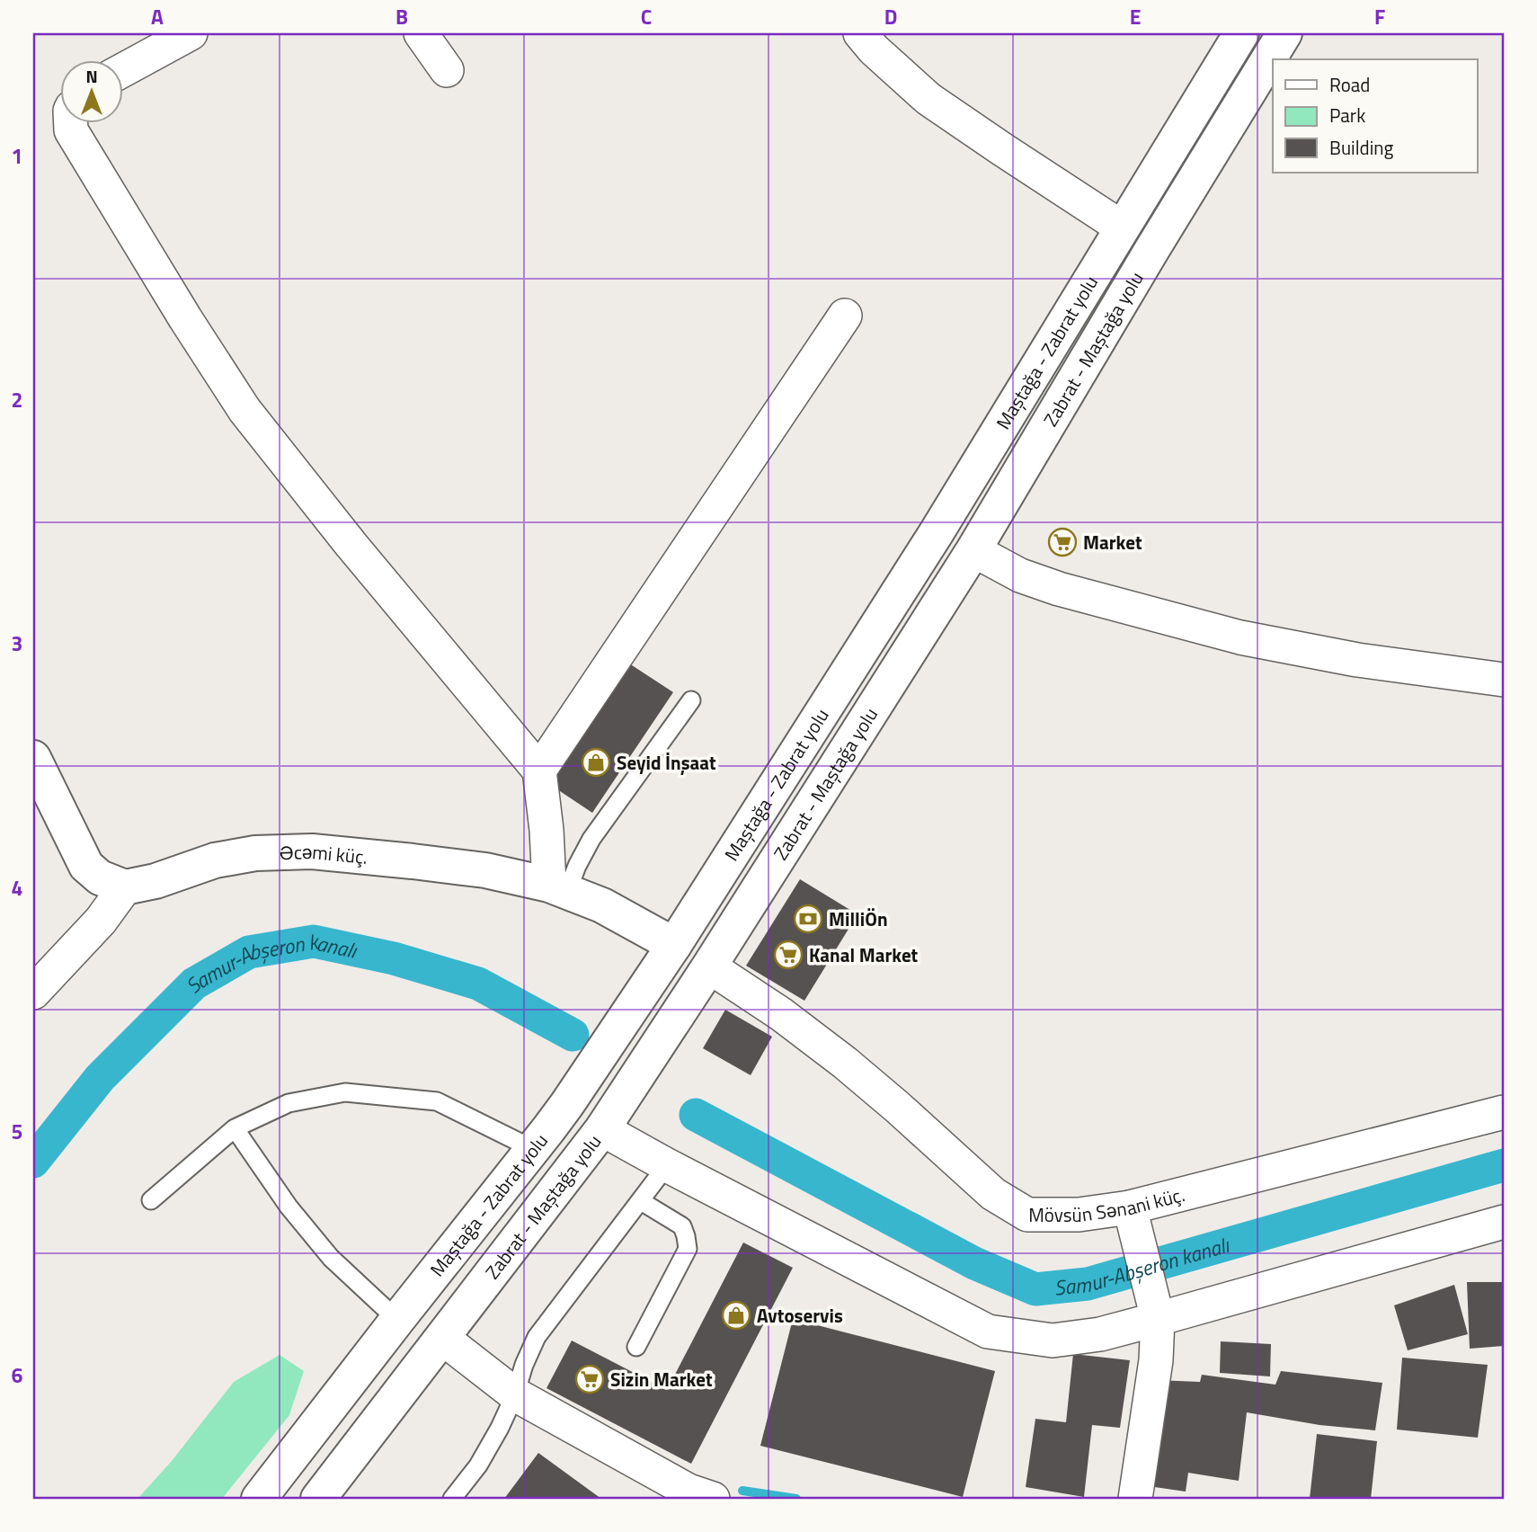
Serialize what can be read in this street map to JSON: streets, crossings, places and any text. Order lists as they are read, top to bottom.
{
  "streets": {
    "main road": ["Zabrat - Maştağa yolu", "Maştağa - Zabrat yolu", "Əcəmi küç."],
    "street": ["Mövsün Sənani küç."]
  },
  "crossings": [
    ["Zabrat - Maştağa yolu", "Əcəmi küç."],
    ["Zabrat - Maştağa yolu", "Mövsün Sənani küç."],
    ["Maştağa - Zabrat yolu", "Əcəmi küç."],
    ["Əcəmi küç.", "Mövsün Sənani küç."]
  ],
  "water": ["Samur-Abşeron kanalı"],
  "places": {
    "supermarket": ["Market", "Kanal Market", "Sizin Market"],
    "shop": ["Seyid İnşaat", "Avtoservis"],
    "bank": ["MilliÖn"]
  },
  "legend": ["Road", "Park", "Building"],
  "north": "top",
  "grid": {
    "columns": [
      "A",
      "B",
      "C",
      "D",
      "E",
      "F"
    ],
    "rows": [
      "1",
      "2",
      "3",
      "4",
      "5",
      "6"
    ]
  }
}
